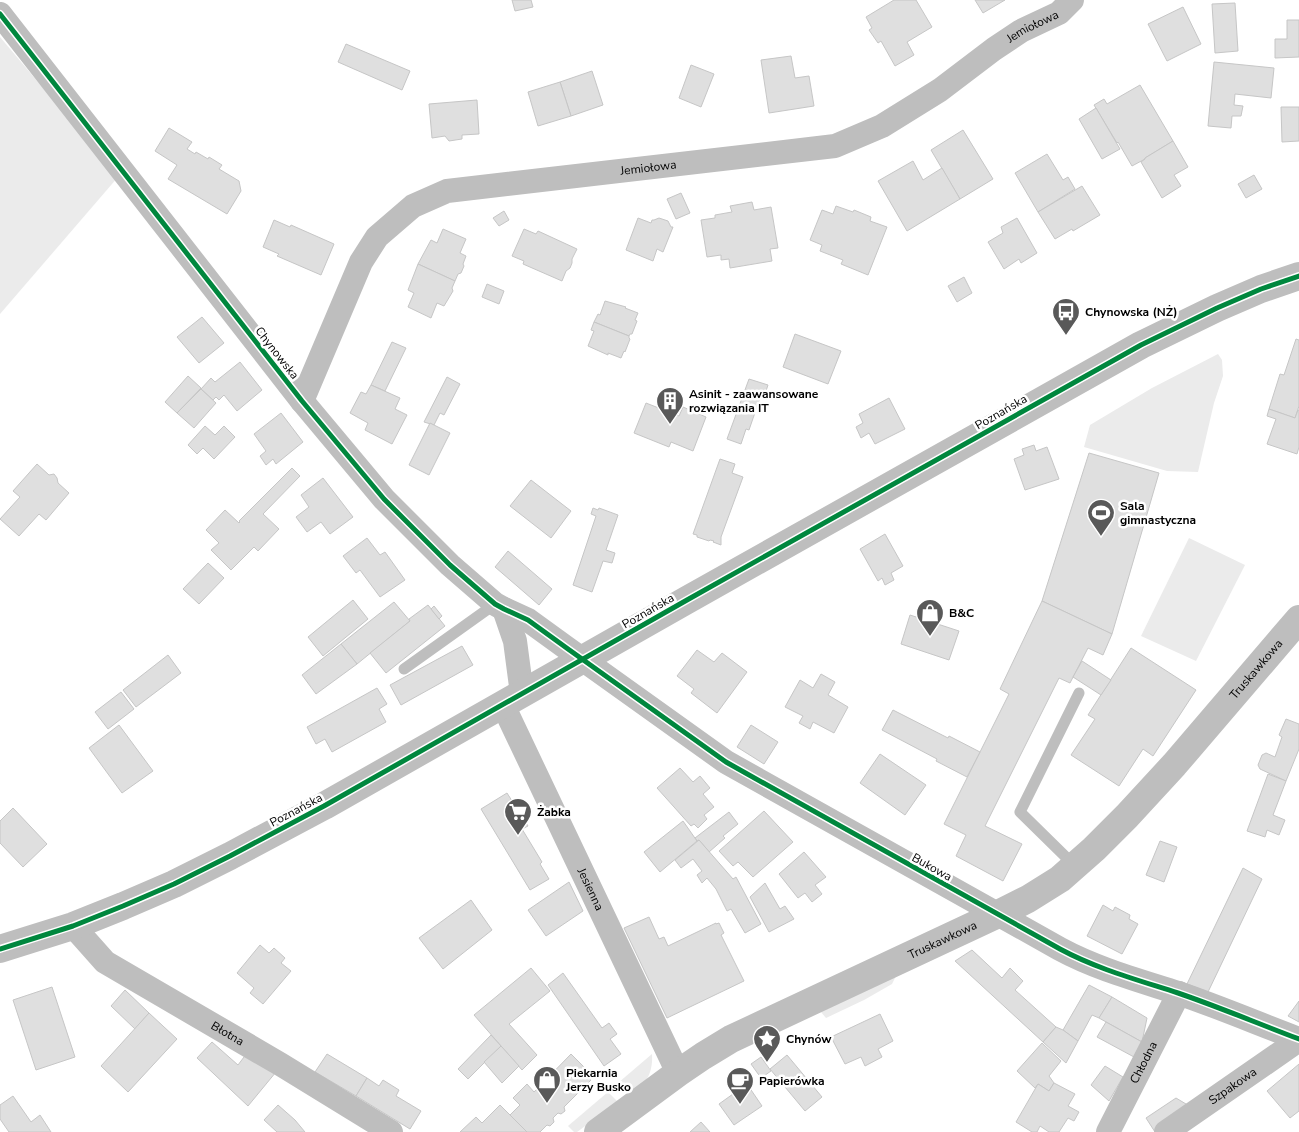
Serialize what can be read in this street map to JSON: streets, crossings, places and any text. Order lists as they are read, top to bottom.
{
  "streets": {
    "street": [
      "Jemiołowa",
      "Chynowska",
      "Poznańska",
      "Truskawkowa",
      "Bukowa",
      "Jesienna",
      "Błotna",
      "Chłodna",
      "Szpakowa"
    ]
  },
  "crossings": [
    ["Jemiołowa", "Chynowska"],
    ["Chynowska", "Poznańska"],
    ["Chynowska", "Bukowa"],
    ["Chynowska", "Jesienna"],
    ["Poznańska", "Bukowa"],
    ["Poznańska", "Jesienna"],
    ["Poznańska", "Błotna"],
    ["Truskawkowa", "Bukowa"],
    ["Truskawkowa", "Jesienna"],
    ["Bukowa", "Chłodna"],
    ["Bukowa", "Szpakowa"]
  ],
  "places": {
    "bus stop": ["Chynowska (NŻ)"],
    "building": ["Asinit - zaawansowane rozwiązania IT"],
    "sports": ["Sala gimnastyczna"],
    "shop": ["B&C", "Piekarnia Jerzy Busko"],
    "supermarket": ["Żabka"],
    "place": ["Chynów"],
    "cafe": ["Papierówka"]
  }
}
